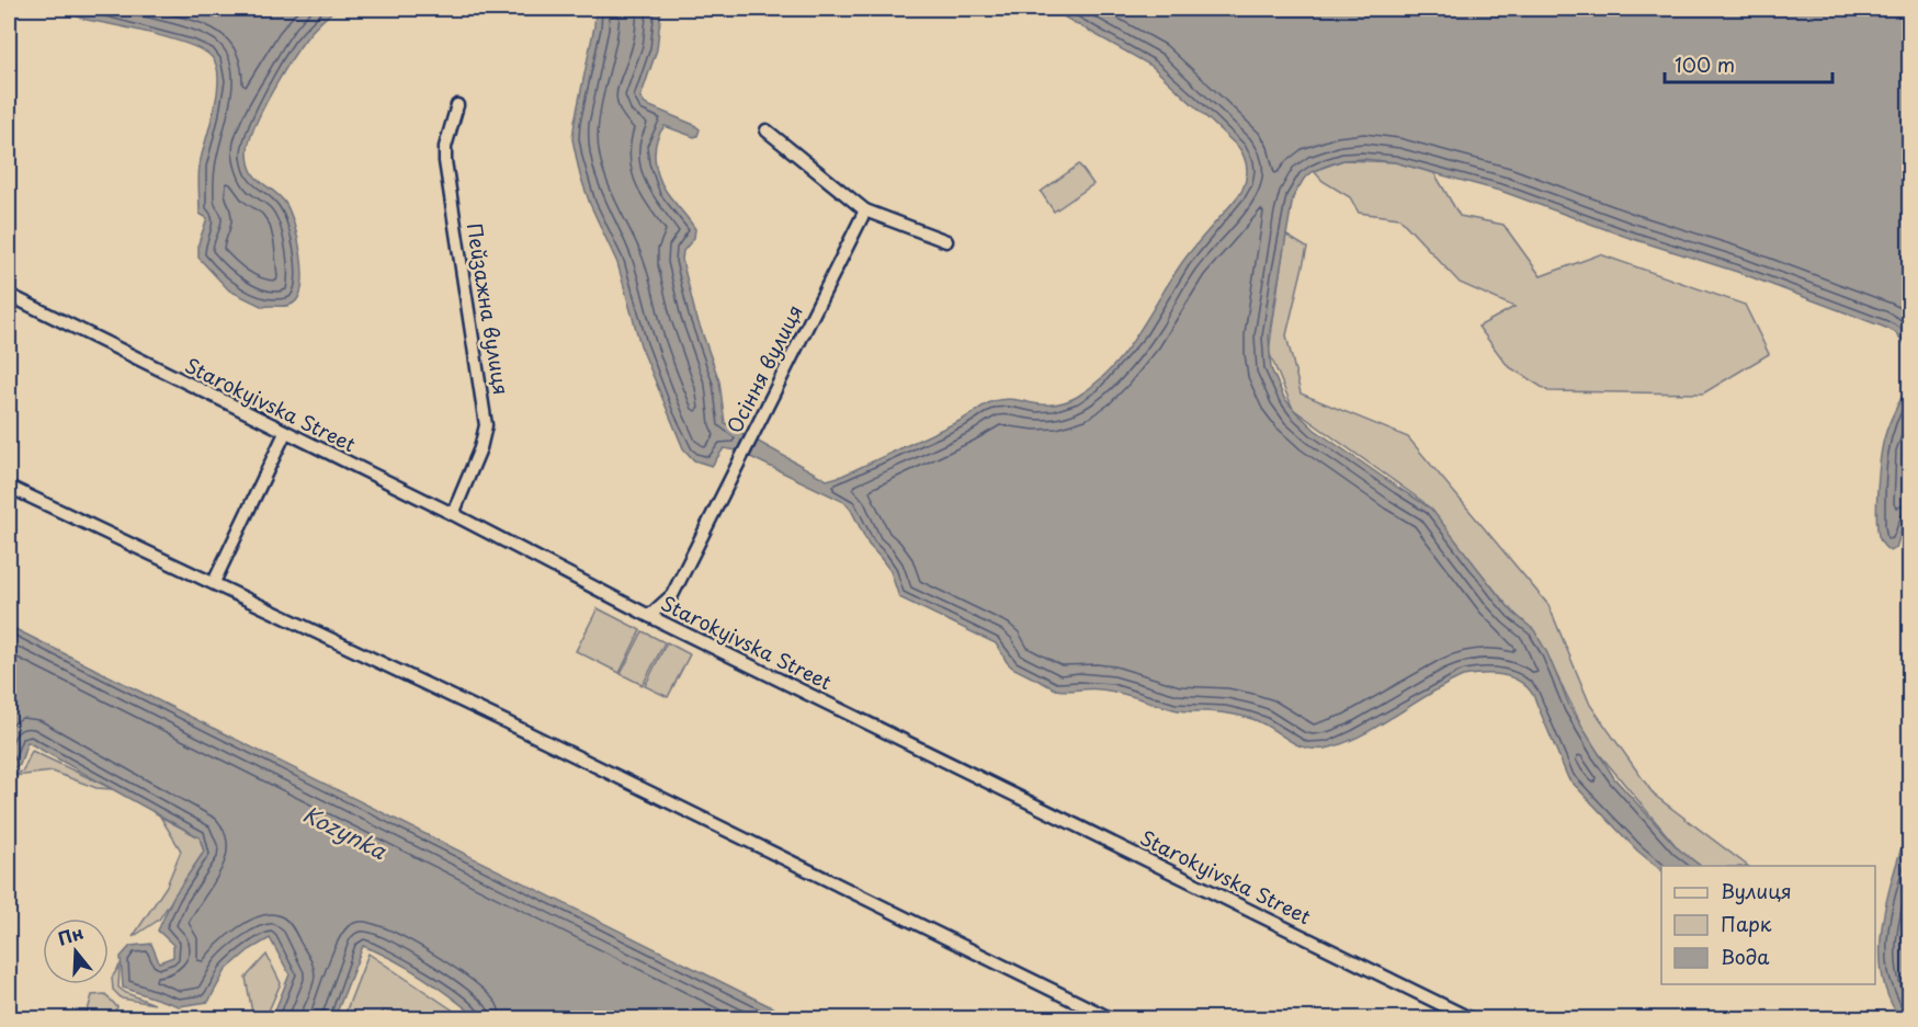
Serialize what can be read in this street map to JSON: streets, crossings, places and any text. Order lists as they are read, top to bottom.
{
  "streets": {
    "street": ["Пейзажна вулиця", "Осіння вулиця", "Starokyivska Street"]
  },
  "crossings": [
    ["Пейзажна вулиця", "Starokyivska Street"],
    ["Осіння вулиця", "Starokyivska Street"]
  ],
  "water": ["Kozynka"],
  "legend": ["Вулиця", "Парк", "Вода"],
  "scale_bar": "100 m",
  "north": "top"
}
